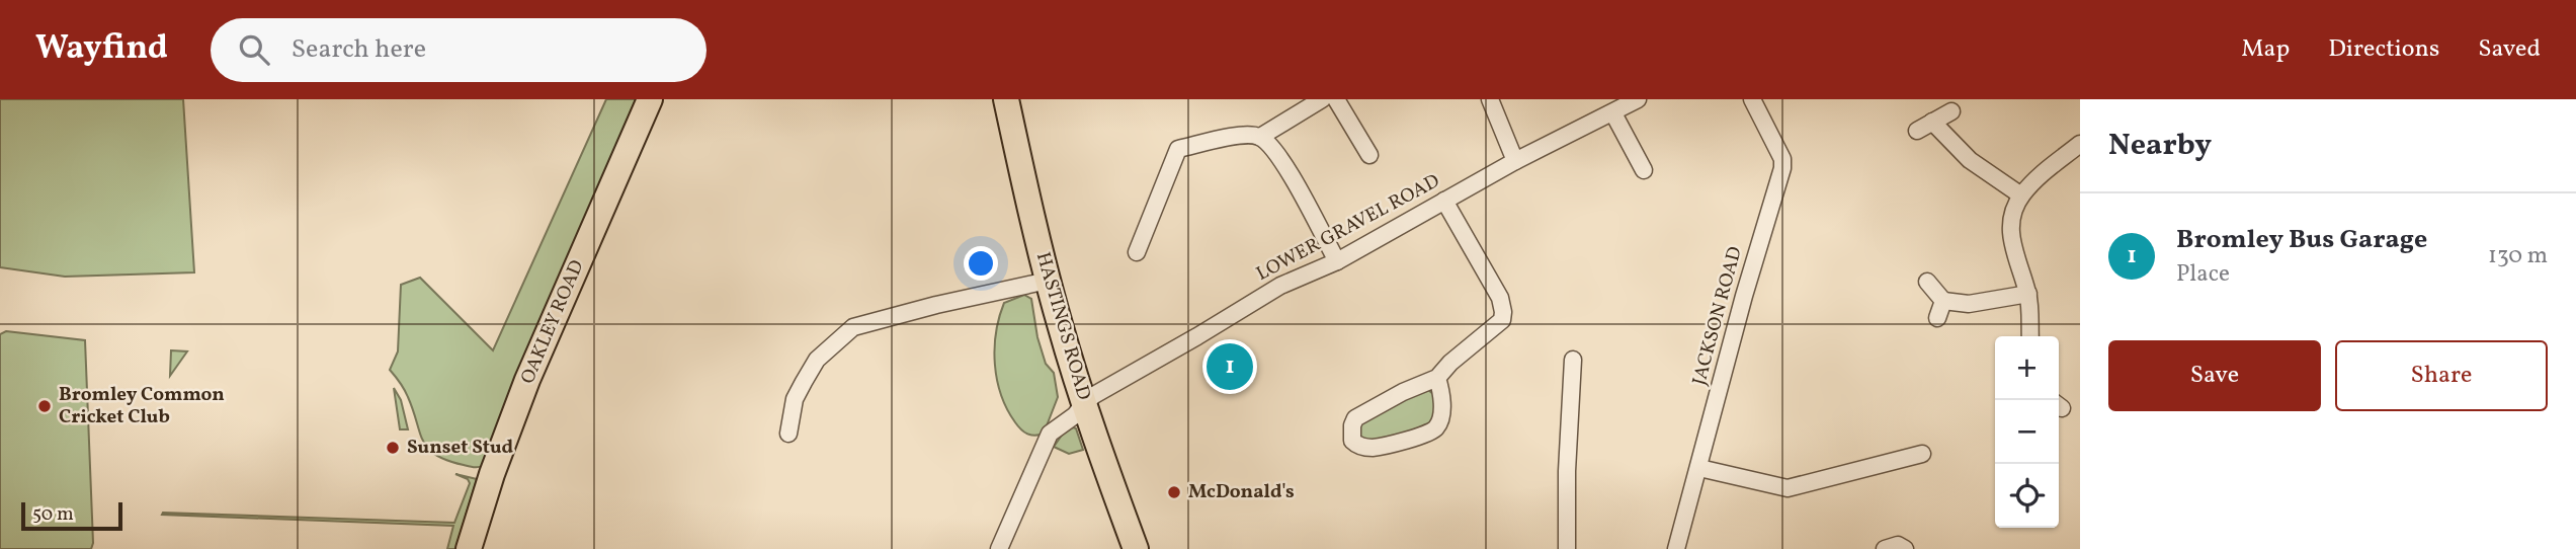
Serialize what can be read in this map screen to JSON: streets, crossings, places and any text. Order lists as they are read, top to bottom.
{
  "streets": {
    "main road": ["OAKLEY ROAD", "HASTINGS ROAD"],
    "street": ["LOWER GRAVEL ROAD", "JACKSON ROAD"]
  },
  "crossings": [
    ["LOWER GRAVEL ROAD", "HASTINGS ROAD"]
  ],
  "places": ["Bromley Common Cricket Club", "Sunset Stud", "McDonald's"],
  "scale_bar": "50 m",
  "page": {
    "header": "Wayfind",
    "search": "Search here",
    "nav": ["Map", "Directions", "Saved"],
    "heading": "Nearby",
    "list": [
      {
        "mark": "1",
        "name": "Bromley Bus Garage",
        "note": "Place",
        "value": "130 m"
      }
    ],
    "buttons": ["Save", "Share"],
    "map_buttons": ["+", "−"],
    "pins": "1",
    "scale": "50 m"
  }
}
